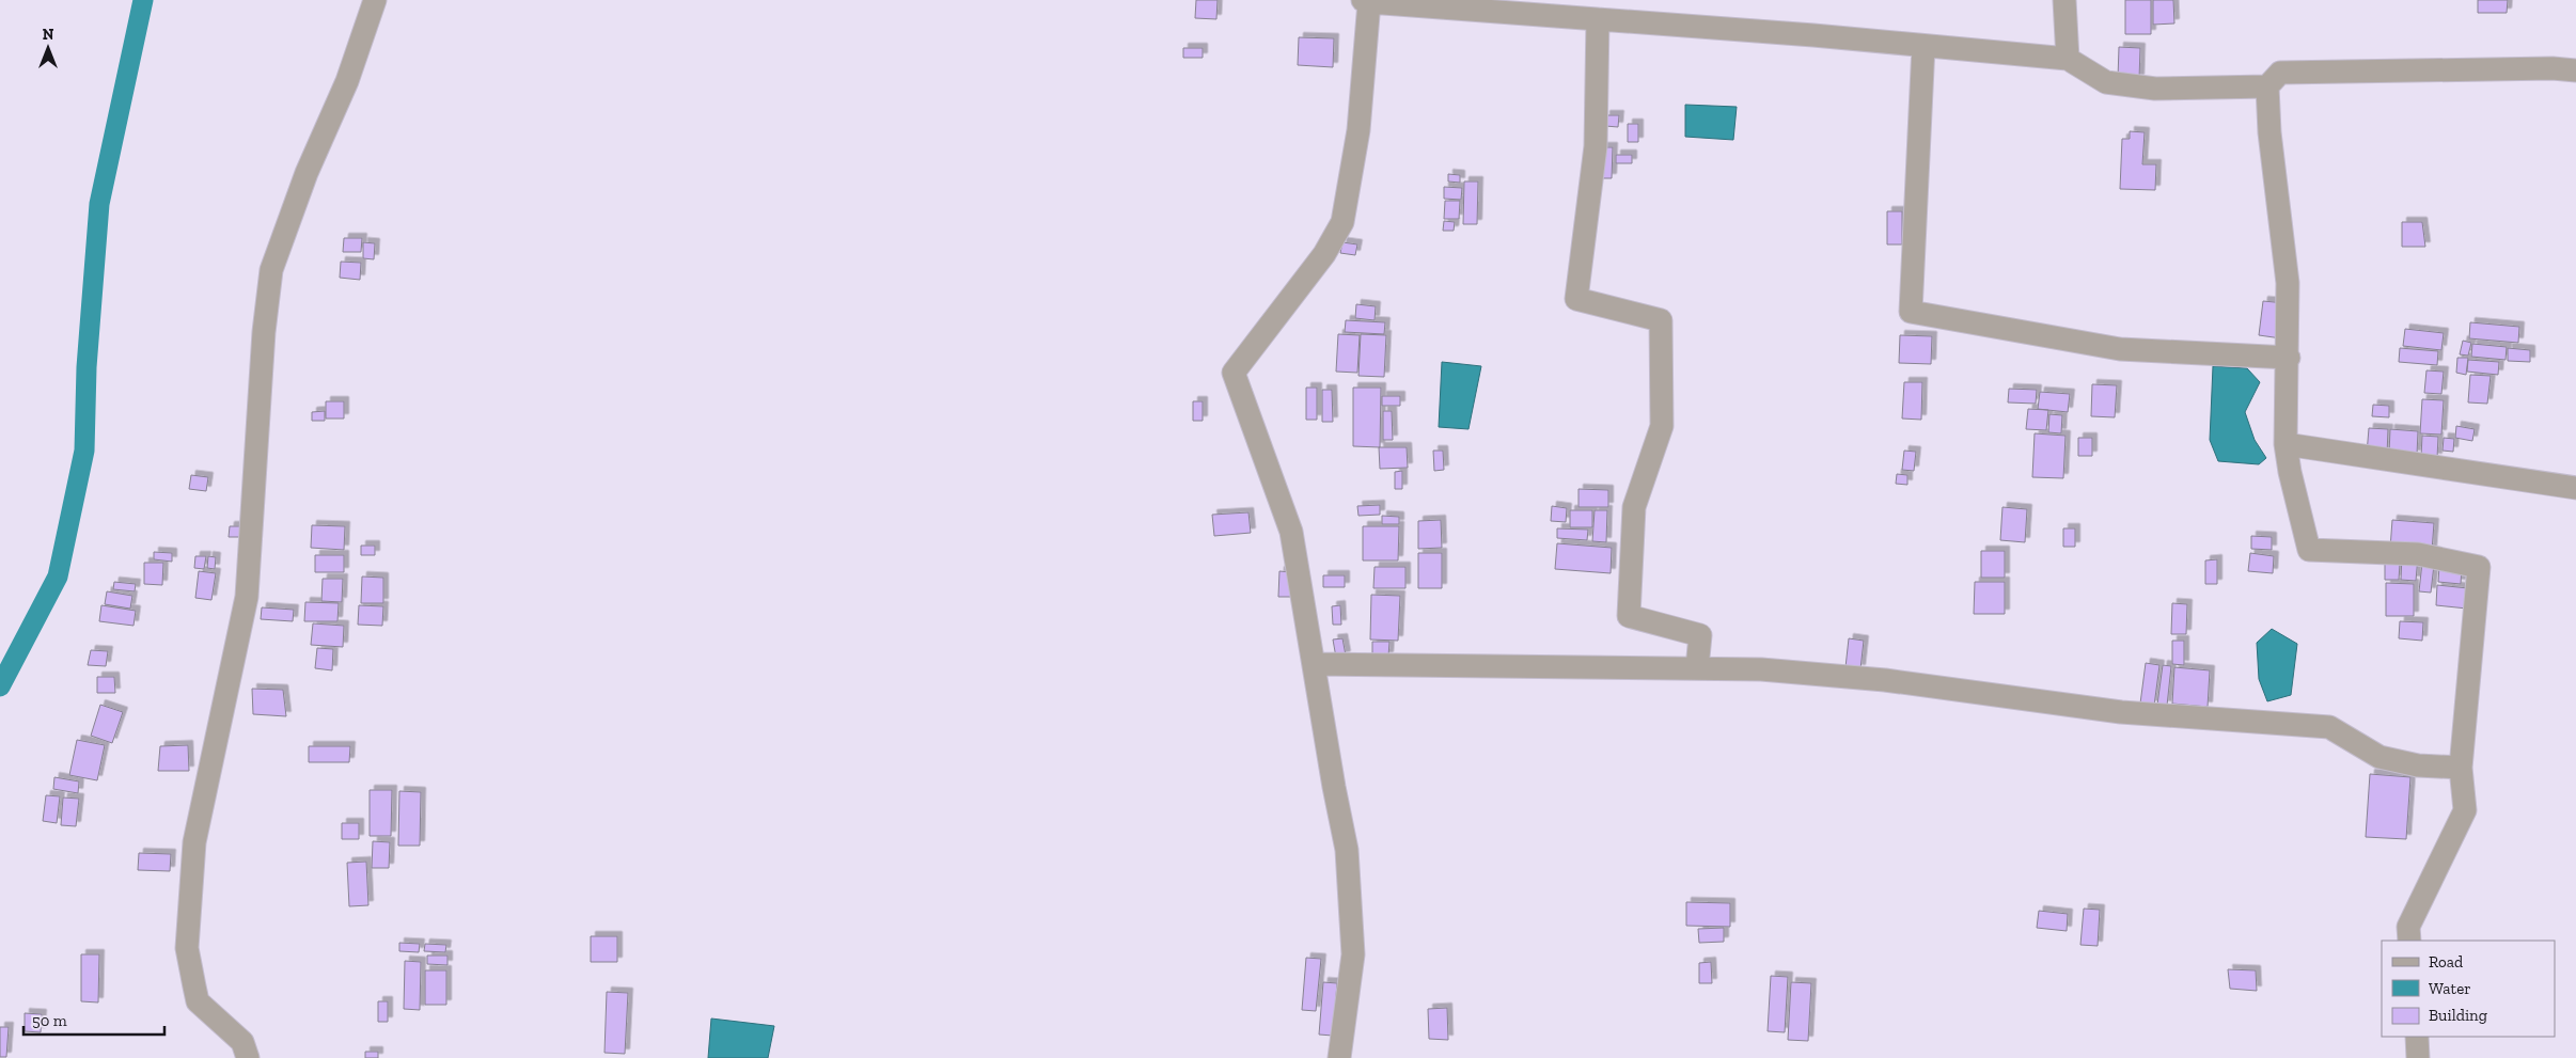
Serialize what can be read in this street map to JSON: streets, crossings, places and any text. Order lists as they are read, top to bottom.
{
  "legend": ["Road", "Water", "Building"],
  "scale_bar": "50 m",
  "north": "top"
}
